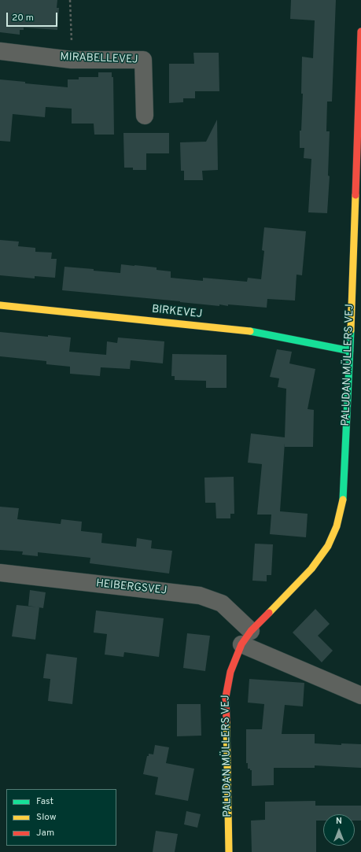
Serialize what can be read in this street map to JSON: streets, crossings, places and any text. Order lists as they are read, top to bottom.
{
  "streets": {
    "street": [
      "MIRABELLEVEJ",
      "BIRKEVEJ",
      "PALUDAN MÜLLERS VEJ",
      "HEIBERGSVEJ"
    ]
  },
  "crossings": [
    ["BIRKEVEJ", "PALUDAN MÜLLERS VEJ"],
    ["PALUDAN MÜLLERS VEJ", "HEIBERGSVEJ"]
  ],
  "legend": ["Fast", "Slow", "Jam"],
  "scale_bar": "20 m",
  "north": "top"
}
